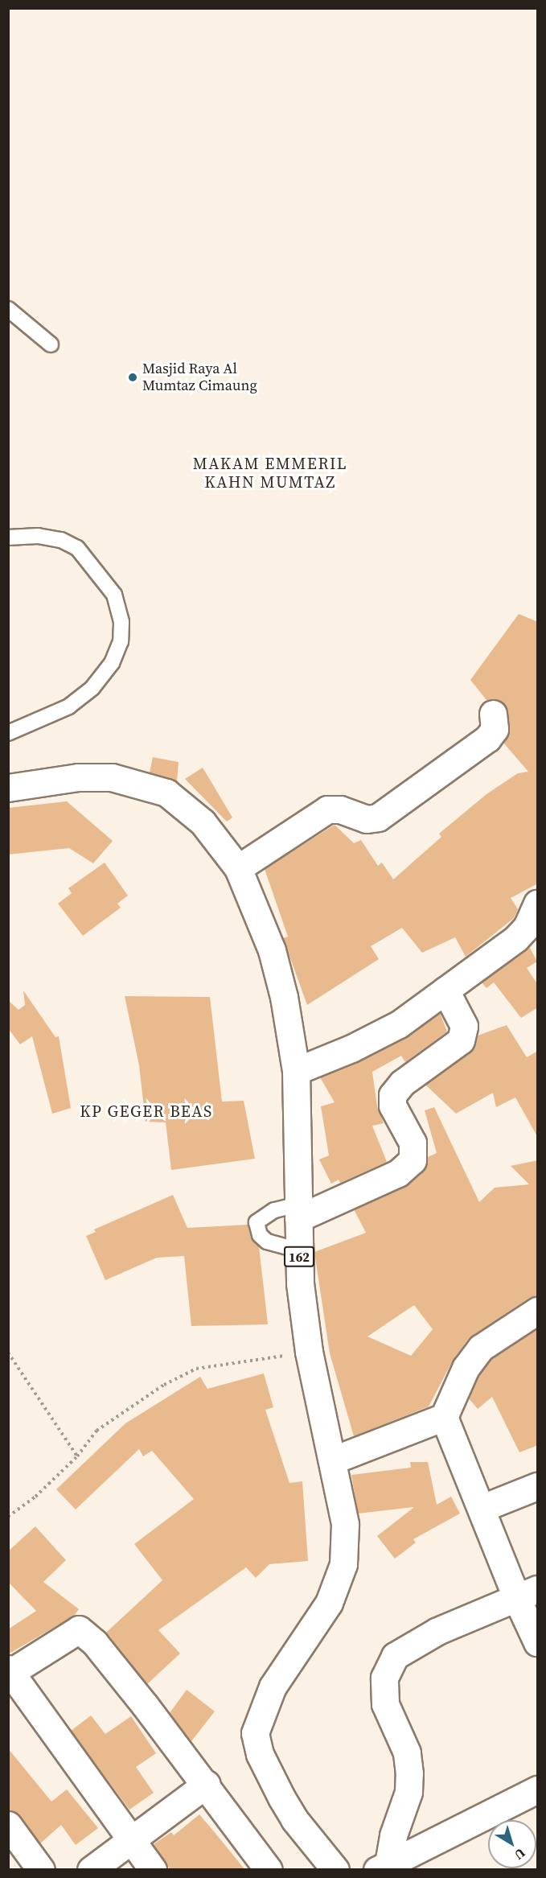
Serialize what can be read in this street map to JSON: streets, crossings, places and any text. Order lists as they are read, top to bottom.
{
  "streets": {
    "street": ["162"]
  },
  "districts": ["MAKAM EMMERIL KAHN MUMTAZ", "KP GEGER BEAS"],
  "places": ["Masjid Raya Al Mumtaz Cimaung"],
  "north": "bottom right"
}
